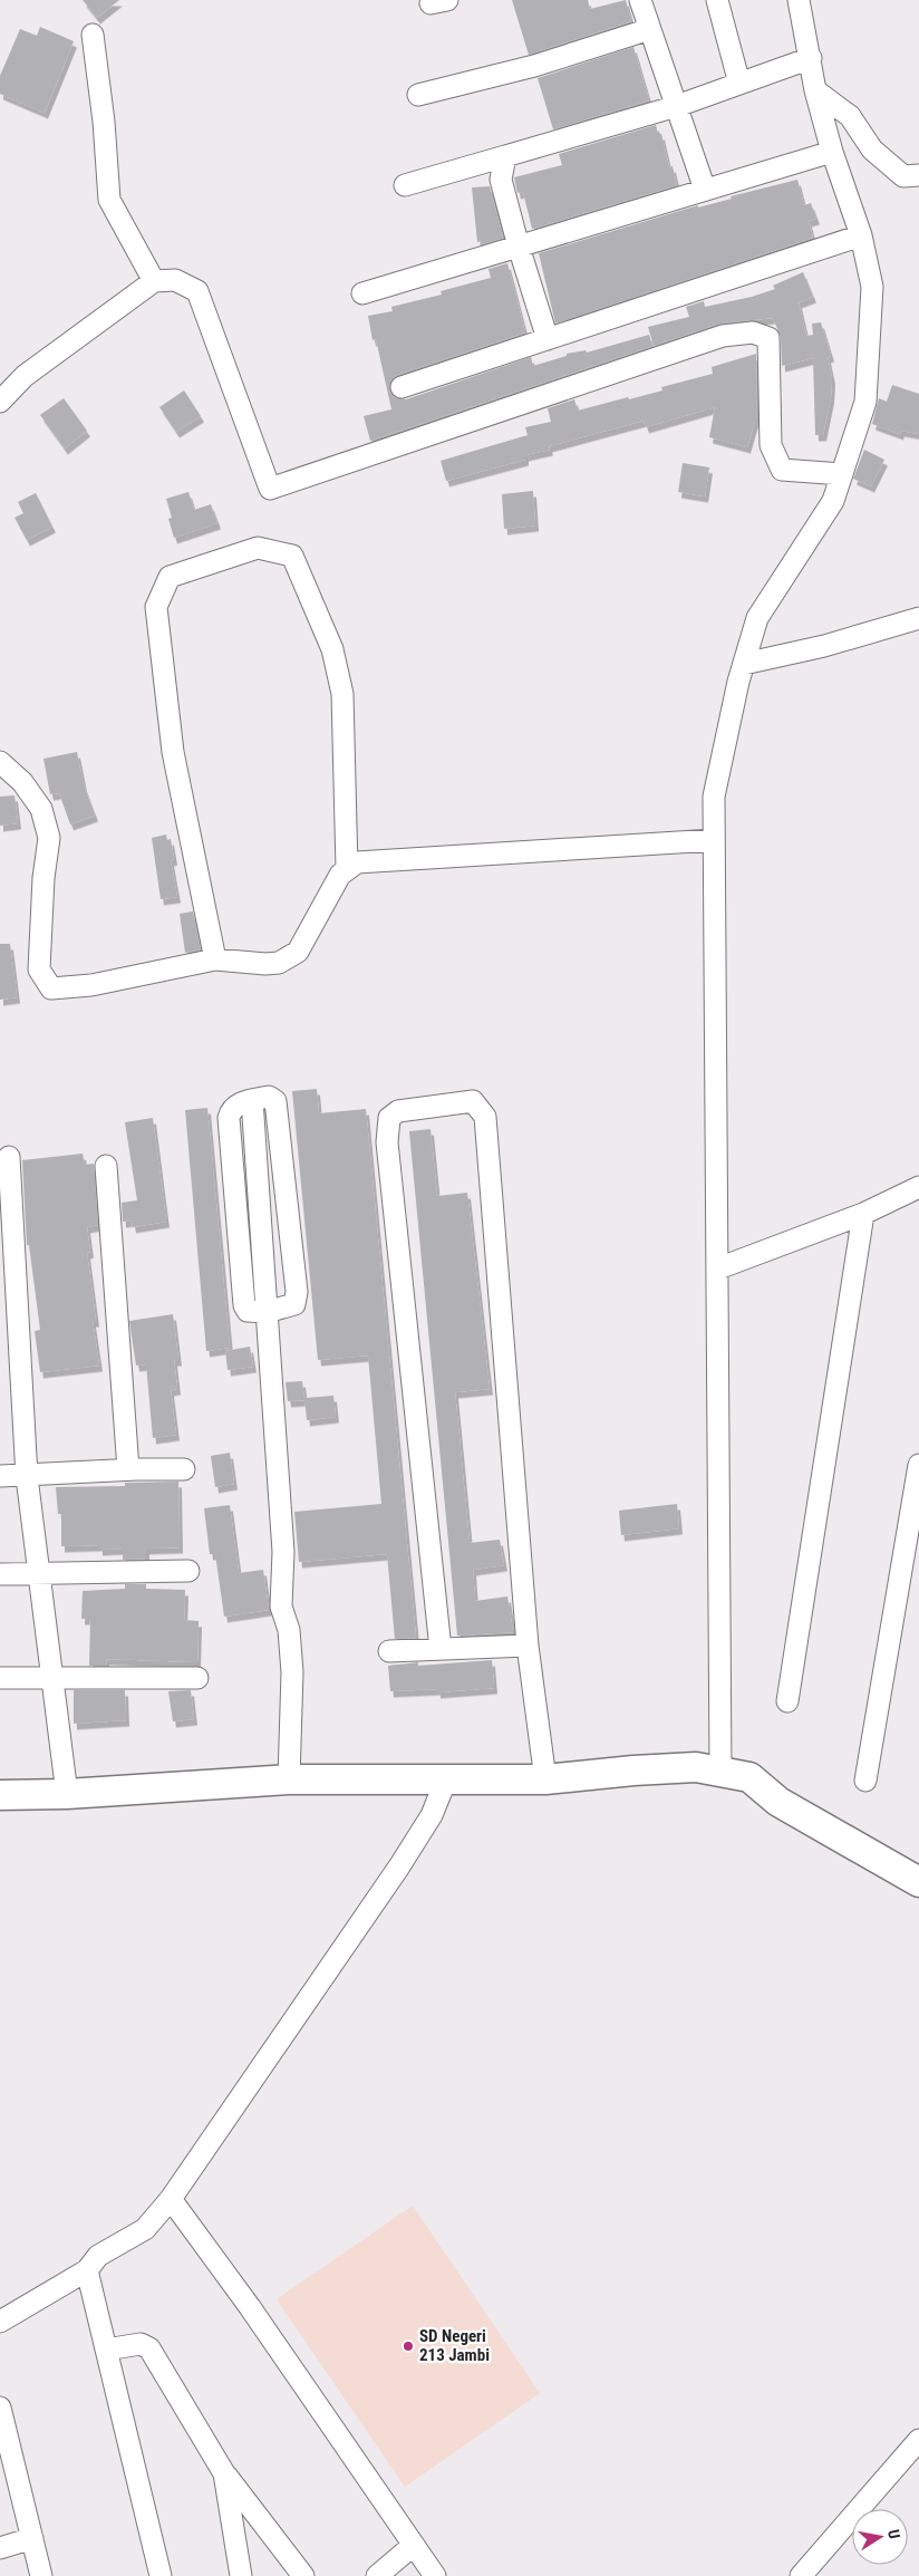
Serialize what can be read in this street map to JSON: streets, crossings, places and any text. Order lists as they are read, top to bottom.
{
  "places": ["SD Negeri 213 Jambi"],
  "north": "right"
}
